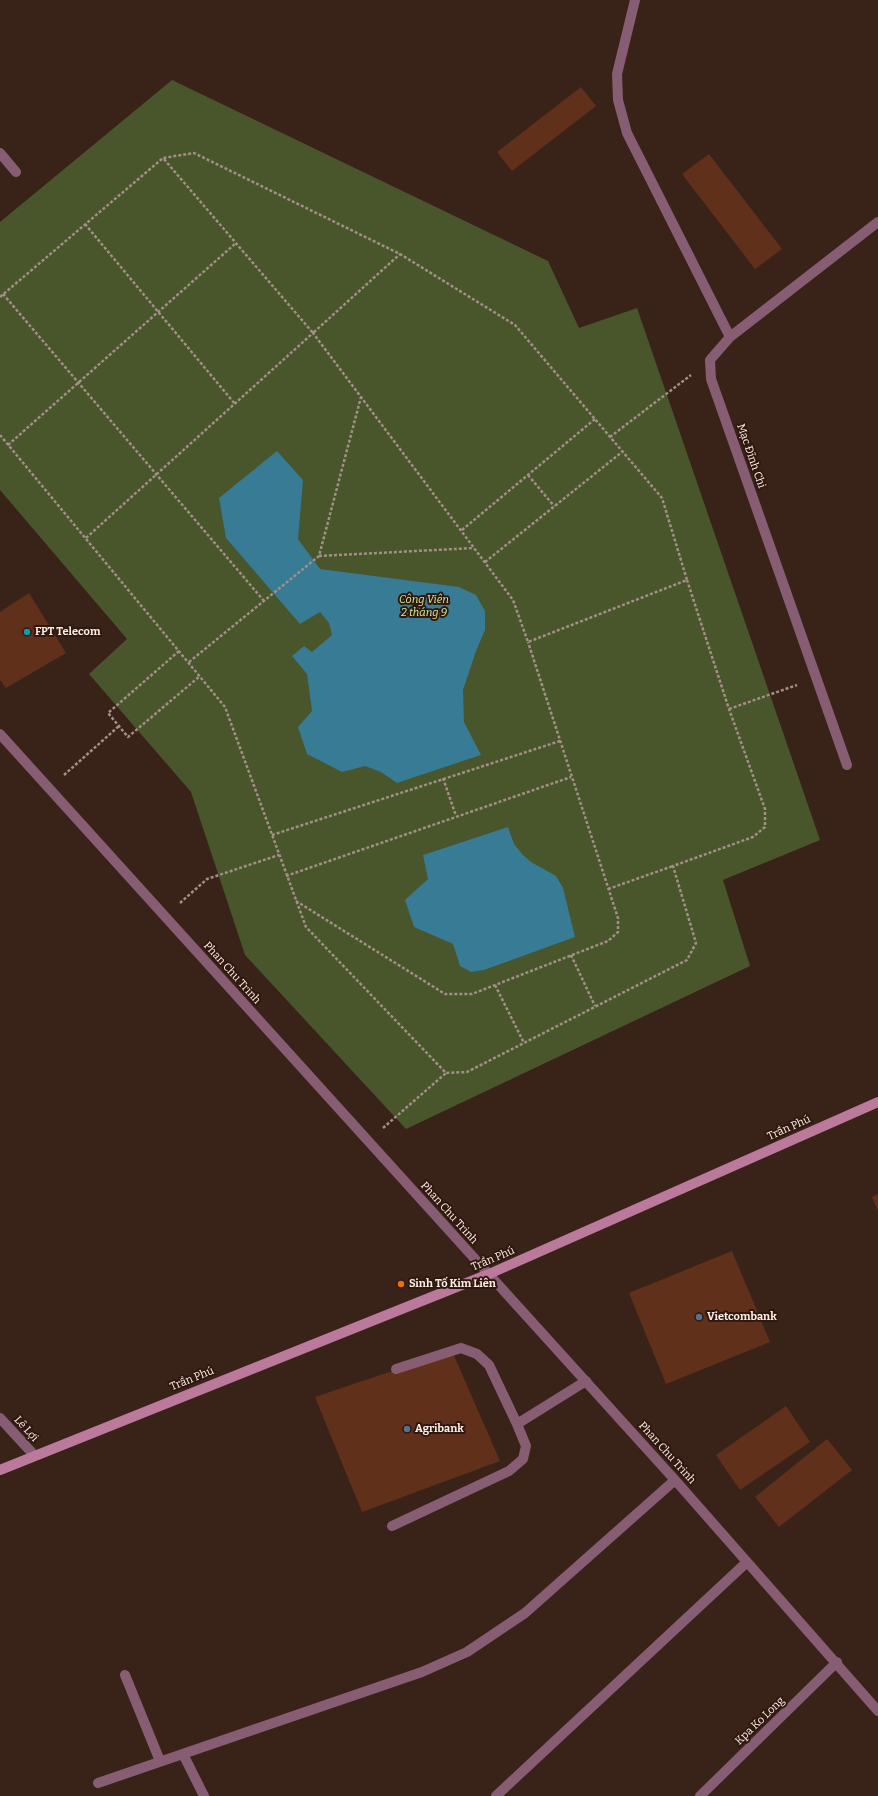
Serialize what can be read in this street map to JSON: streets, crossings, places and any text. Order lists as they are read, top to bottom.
{
  "streets": {
    "street": [
      "Mạc Đĩnh Chi",
      "Phan Chu Trinh",
      "Trần Phú",
      "Lê Lợi",
      "Kpa Ko Long"
    ]
  },
  "crossings": [
    ["Phan Chu Trinh", "Trần Phú"],
    ["Phan Chu Trinh", "Kpa Ko Long"],
    ["Trần Phú", "Lê Lợi"]
  ],
  "parks": ["Công Viên 2 tháng 9"],
  "places": [
    "FPT Telecom",
    "Sinh Tố Kim Liên",
    "Vietcombank",
    "Agribank"
  ]
}
